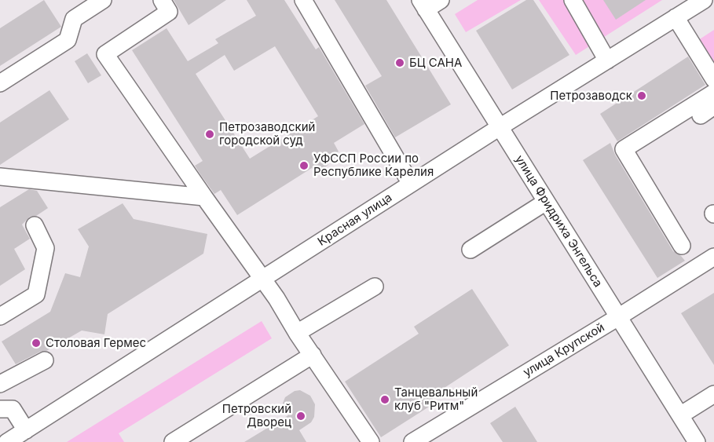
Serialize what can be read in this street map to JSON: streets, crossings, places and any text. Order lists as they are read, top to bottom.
{
  "streets": {
    "street": ["Красная улица", "улица Фридриха Энгельса", "улица Крупской"]
  },
  "crossings": [
    ["Красная улица", "улица Фридриха Энгельса"],
    ["улица Фридриха Энгельса", "улица Крупской"]
  ],
  "places": [
    "БЦ САНА",
    "Петрозаводск",
    "Петрозаводский городской суд",
    "УФССП России по Республике Карелия",
    "Столовая Гермес",
    "Танцевальный клуб \"Ритм\"",
    "Петровский Дворец"
  ]
}
